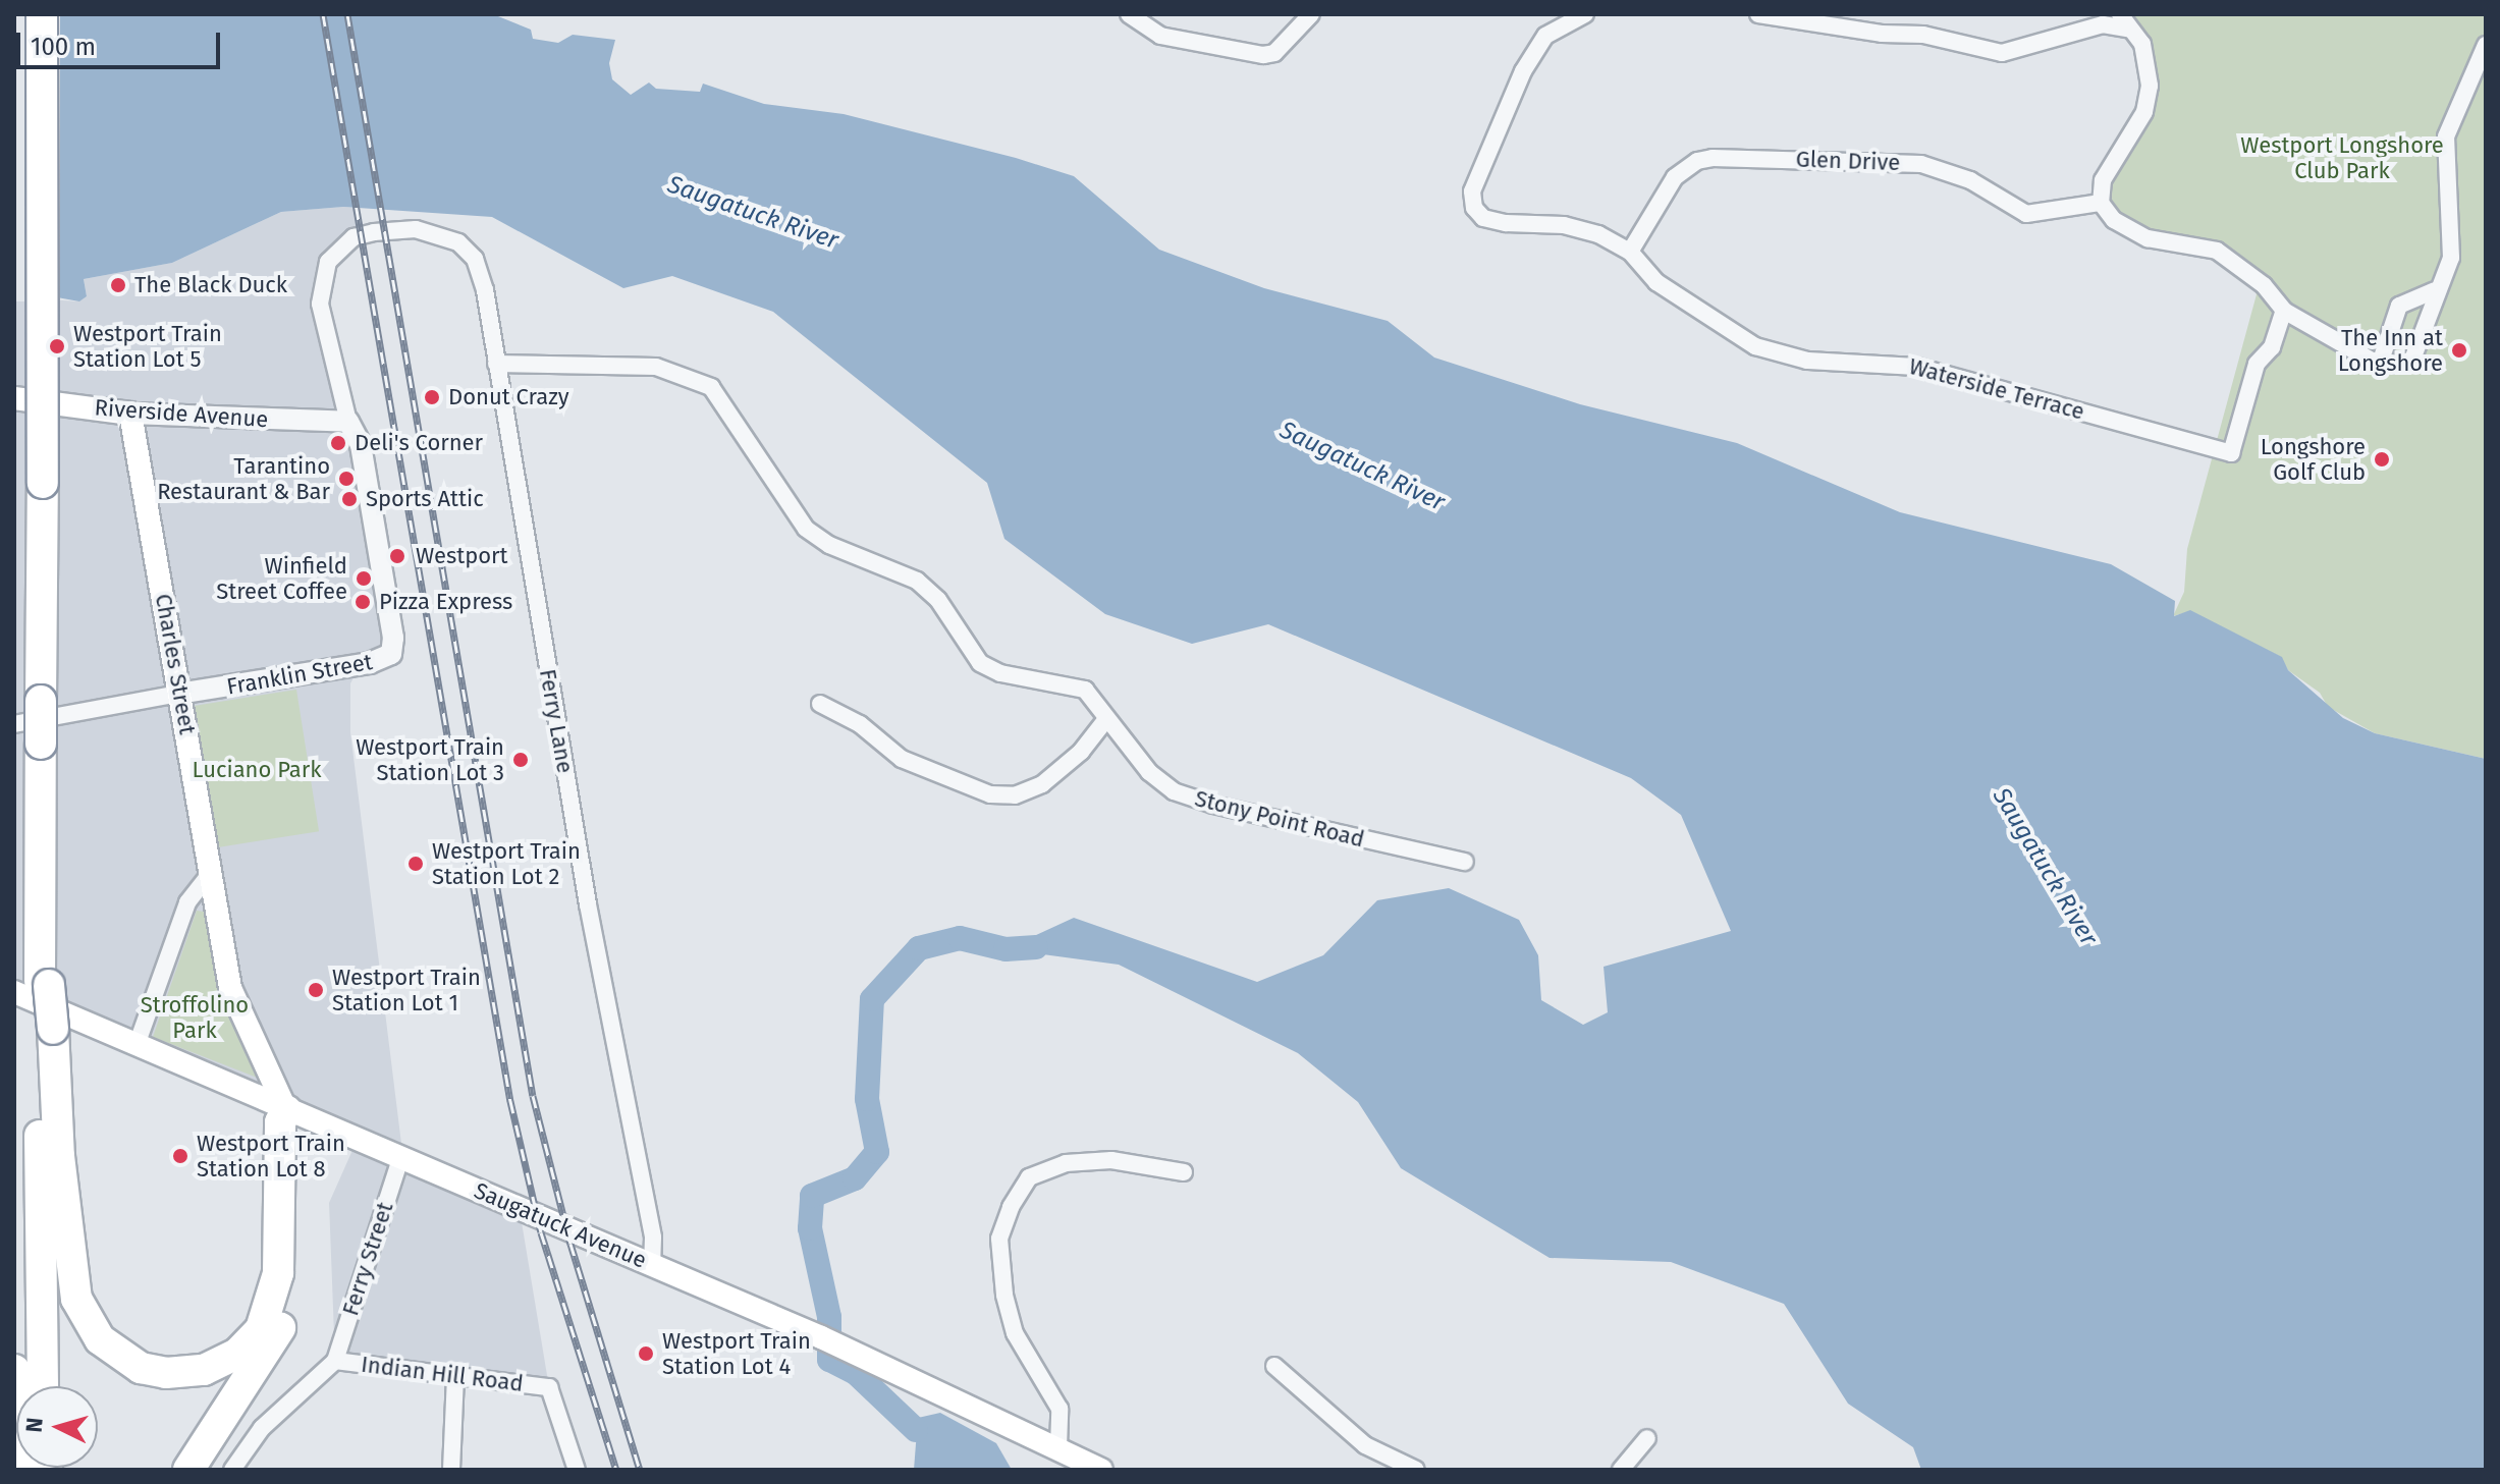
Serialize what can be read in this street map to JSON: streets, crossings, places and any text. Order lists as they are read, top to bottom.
{
  "streets": {
    "main road": ["Riverside Avenue", "Charles Street", "Saugatuck Avenue"],
    "street": [
      "Glen Drive",
      "Waterside Terrace",
      "Franklin Street",
      "Ferry Lane",
      "Stony Point Road",
      "Ferry Street",
      "Indian Hill Road"
    ]
  },
  "crossings": [
    ["Glen Drive", "Waterside Terrace"],
    ["Riverside Avenue", "Charles Street"],
    ["Riverside Avenue", "Franklin Street"],
    ["Riverside Avenue", "Ferry Lane"],
    ["Charles Street", "Franklin Street"],
    ["Charles Street", "Saugatuck Avenue"],
    ["Franklin Street", "Ferry Lane"],
    ["Ferry Lane", "Stony Point Road"],
    ["Ferry Lane", "Saugatuck Avenue"],
    ["Saugatuck Avenue", "Ferry Street"],
    ["Ferry Street", "Indian Hill Road"]
  ],
  "water": ["Saugatuck River"],
  "parks": ["Westport Longshore Club Park", "Luciano Park", "Stroffolino Park"],
  "places": [
    "The Black Duck",
    "Westport Train Station Lot 5",
    "The Inn at Longshore",
    "Donut Crazy",
    "Deli's Corner",
    "Longshore Golf Club",
    "Tarantino Restaurant & Bar",
    "Sports Attic",
    "Westport",
    "Winfield Street Coffee",
    "Pizza Express",
    "Westport Train Station Lot 3",
    "Westport Train Station Lot 2",
    "Westport Train Station Lot 1",
    "Westport Train Station Lot 8",
    "Westport Train Station Lot 4"
  ],
  "scale_bar": "100 m",
  "north": "left"
}
